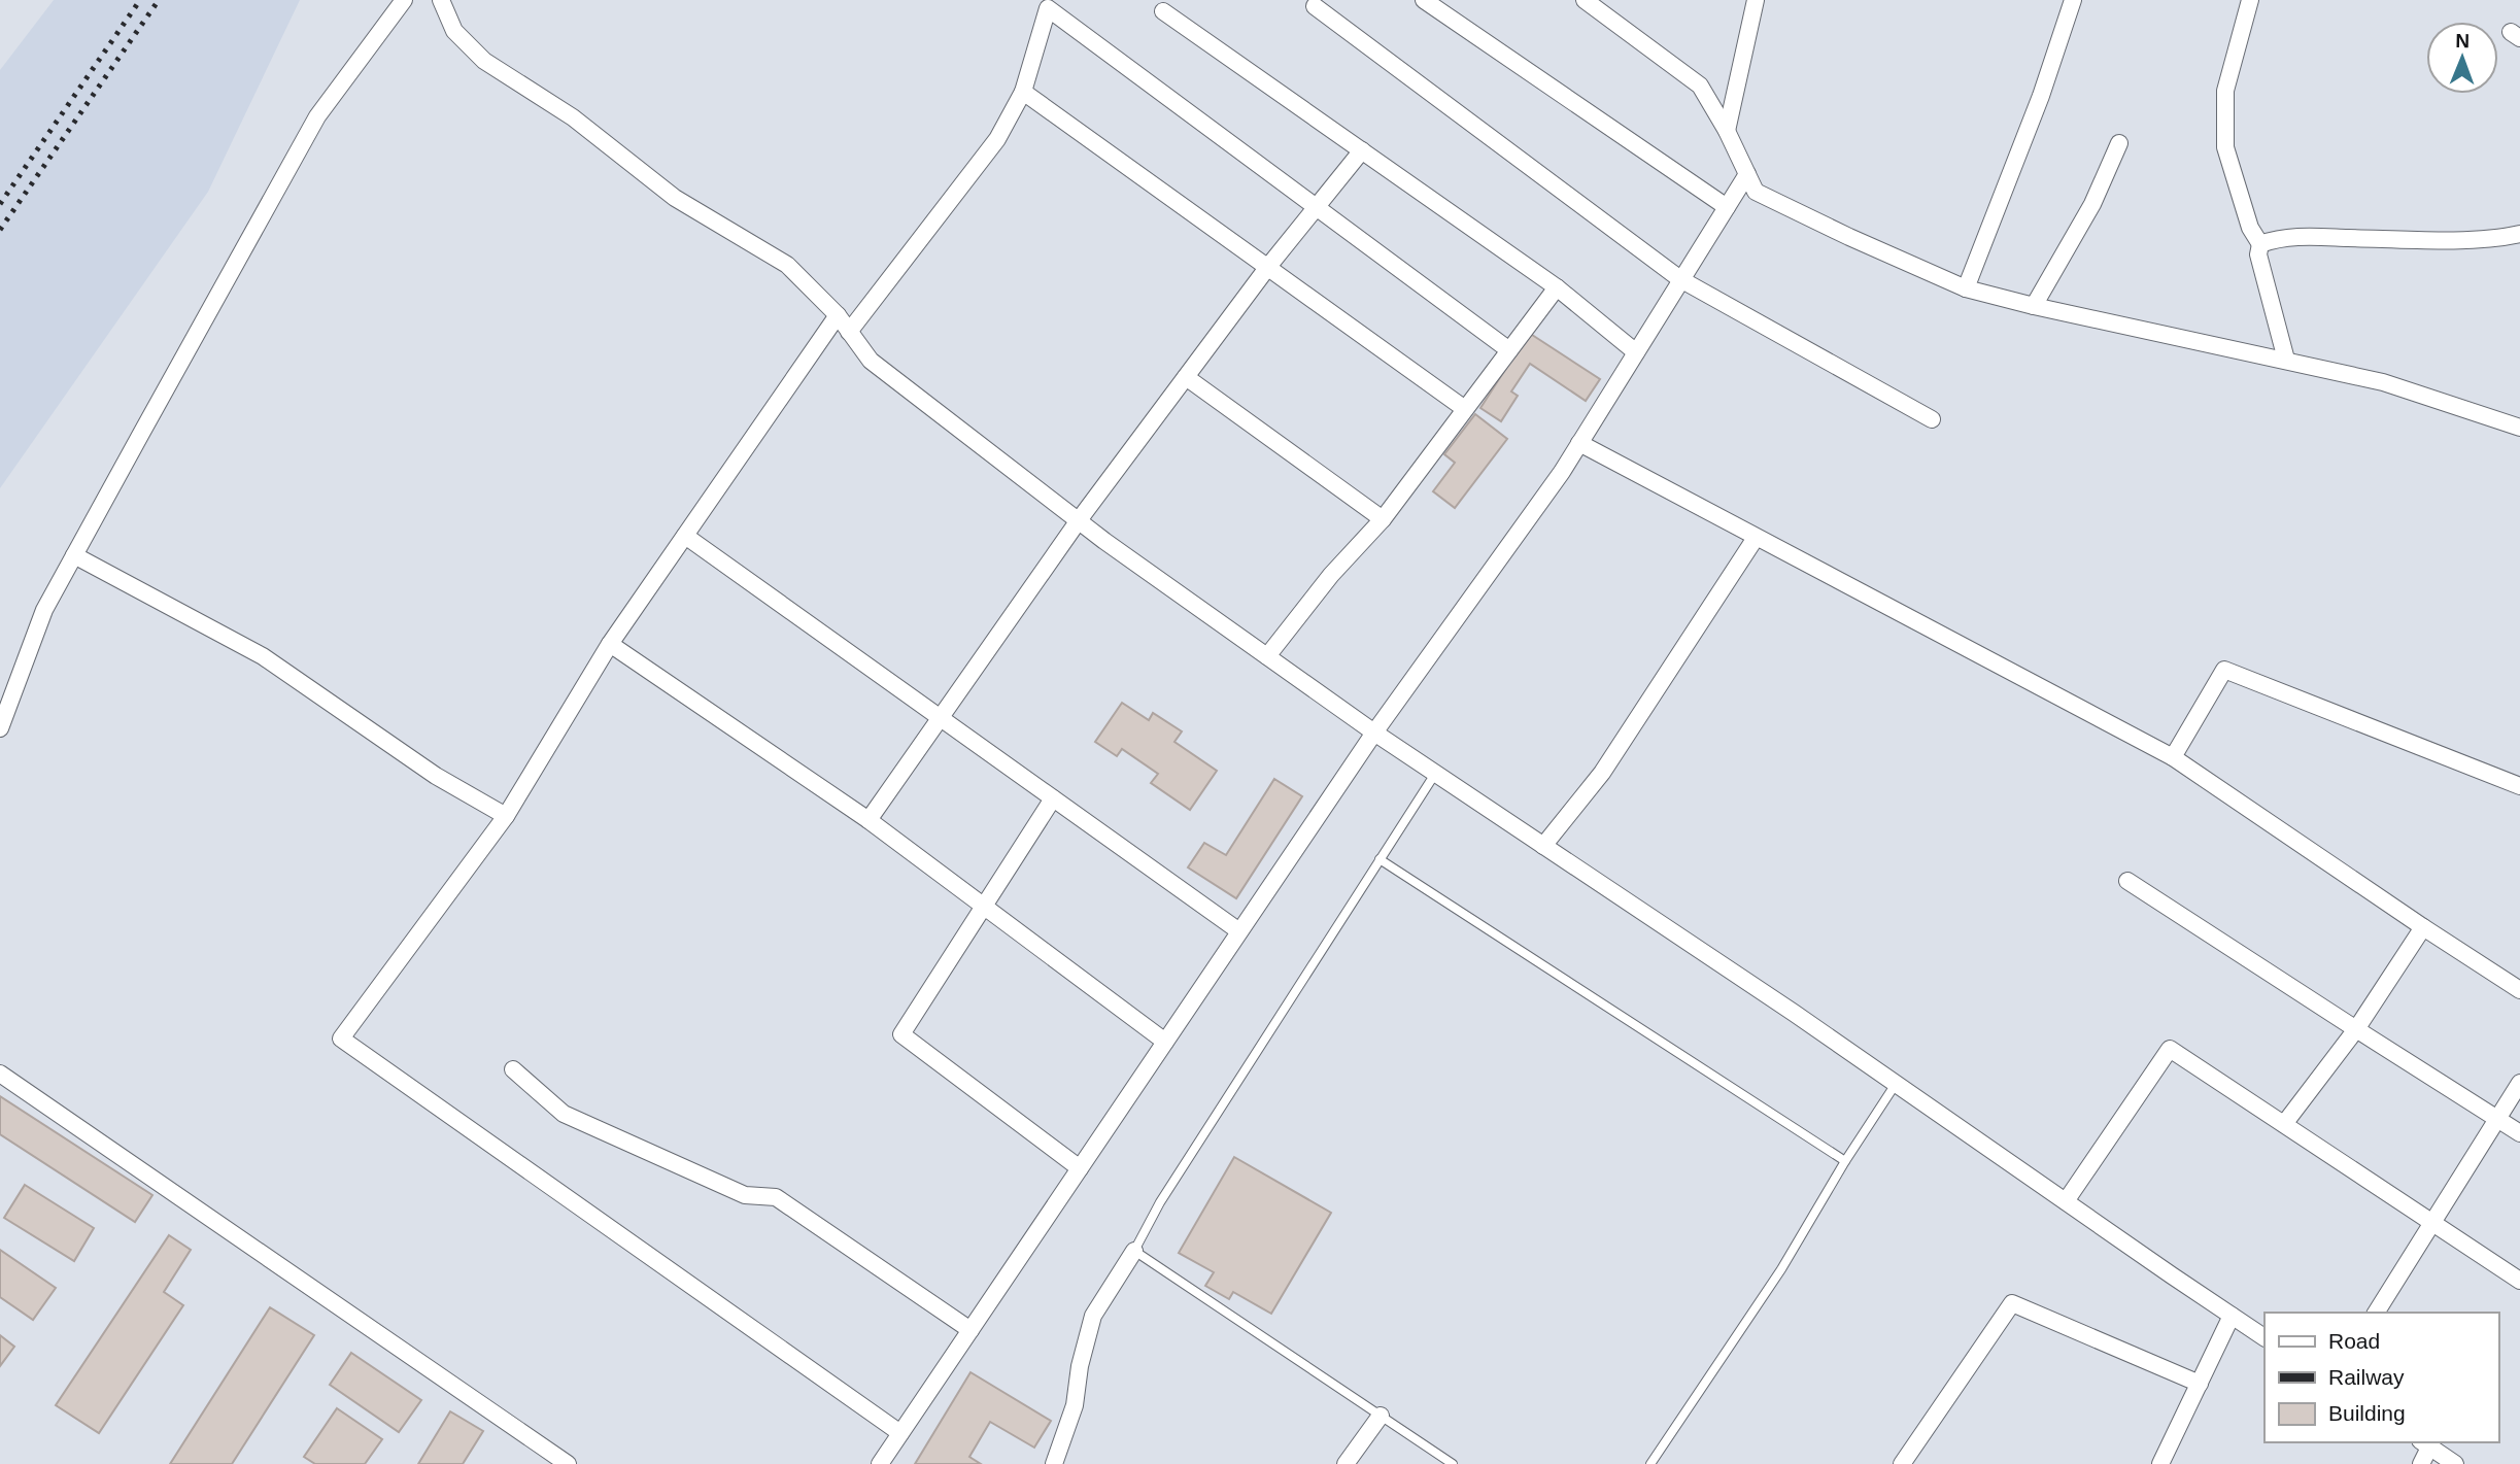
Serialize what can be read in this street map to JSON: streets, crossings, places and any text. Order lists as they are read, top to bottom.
{
  "legend": ["Road", "Railway", "Building"],
  "north": "top"
}
